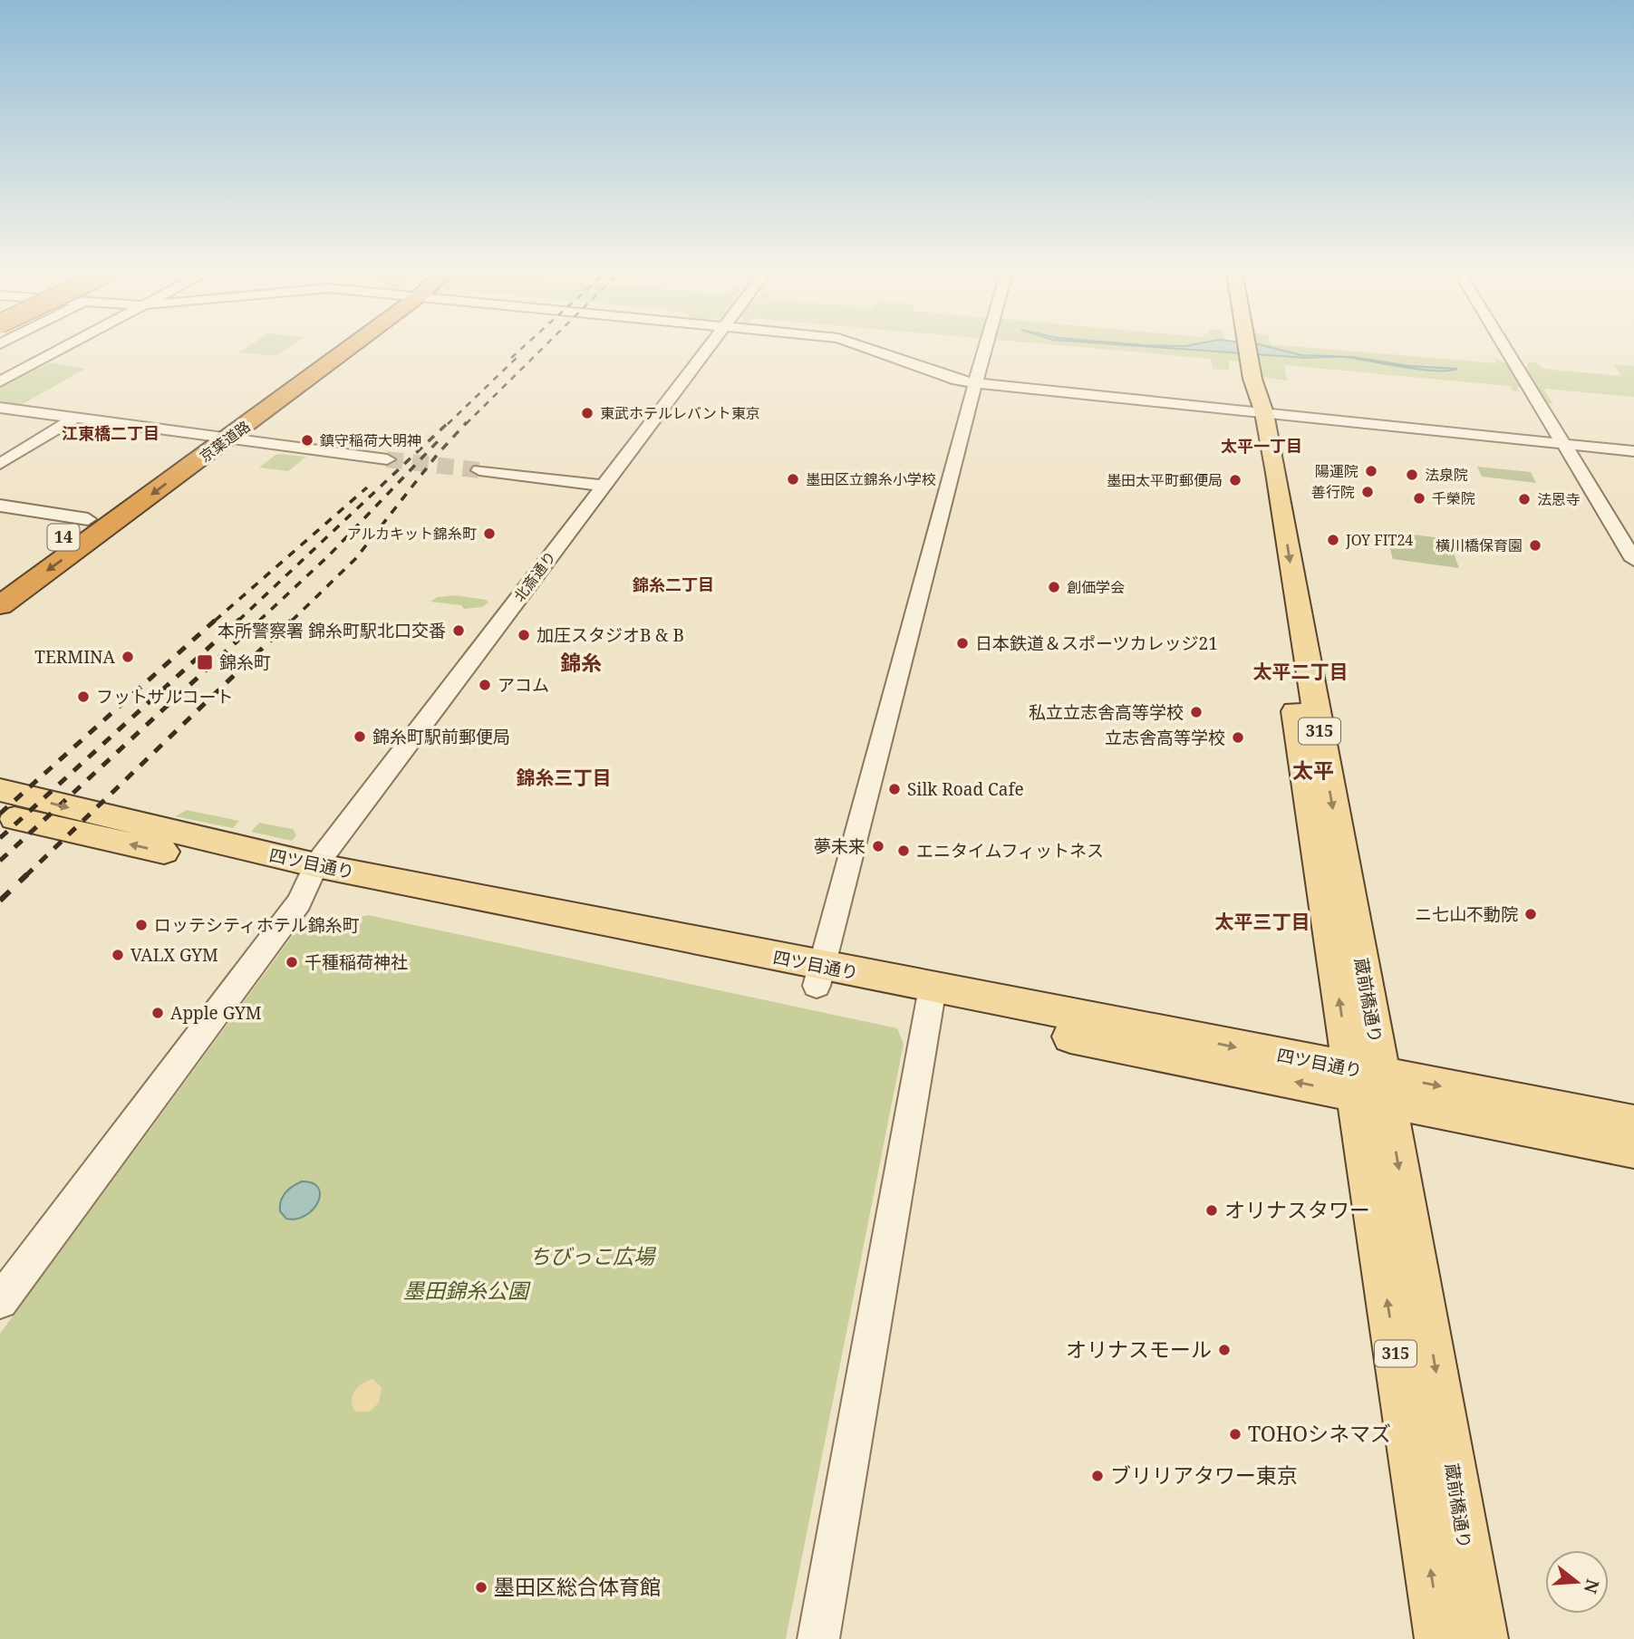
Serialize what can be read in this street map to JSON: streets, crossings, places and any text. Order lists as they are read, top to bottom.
{
  "streets": {
    "highway": ["京葉道路", "14"],
    "main road": ["315", "四ツ目通り", "蔵前橋通り"],
    "street": ["北斎通り"]
  },
  "crossings": [
    ["北斎通り", "四ツ目通り"],
    ["四ツ目通り", "蔵前橋通り"]
  ],
  "districts": [
    "江東橋二丁目",
    "太平一丁目",
    "錦糸二丁目",
    "錦糸",
    "太平二丁目",
    "太平",
    "錦糸三丁目",
    "太平三丁目"
  ],
  "parks": ["ちびっこ広場", "墨田錦糸公園"],
  "places": {
    "other": [
      "東武ホテルレバント東京",
      "鎮守稲荷大明神",
      "陽運院",
      "法泉院",
      "墨田区立錦糸小学校",
      "墨田太平町郵便局",
      "善行院",
      "千榮院",
      "法恩寺",
      "アルカキット錦糸町",
      "JOY FIT24",
      "横川橋保育園",
      "創価学会",
      "本所警察署 錦糸町駅北口交番",
      "加圧スタジオB & B",
      "日本鉄道＆スポーツカレッジ21",
      "TERMINA",
      "アコム",
      "フットサルコート",
      "私立立志舎高等学校",
      "錦糸町駅前郵便局",
      "立志舎高等学校",
      "Silk Road Cafe",
      "夢未来",
      "エニタイムフィットネス",
      "ニ七山不動院",
      "ロッテシティホテル錦糸町",
      "VALX GYM",
      "千種稲荷神社",
      "Apple GYM",
      "オリナスタワー",
      "オリナスモール",
      "TOHOシネマズ",
      "ブリリアタワー東京",
      "墨田区総合体育館"
    ],
    "transit": ["錦糸町"]
  },
  "north": "right"
}
